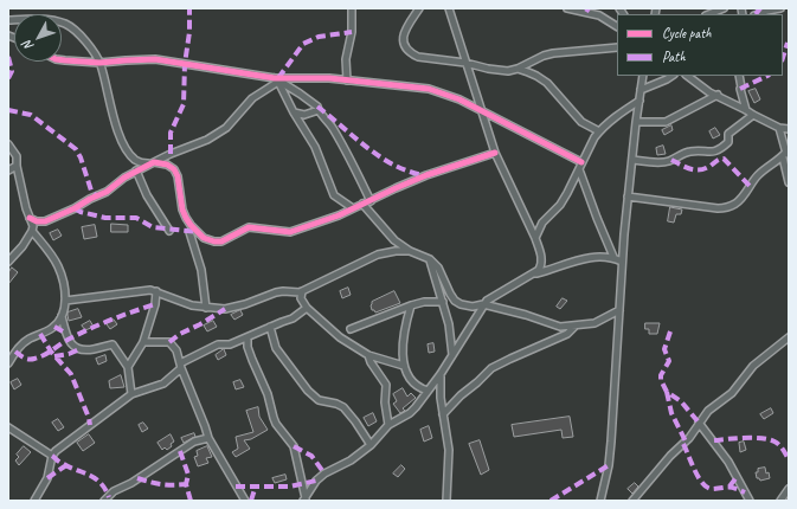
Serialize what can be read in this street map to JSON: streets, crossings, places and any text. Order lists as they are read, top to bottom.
{
  "legend": ["Cycle path", "Path"],
  "north": "bottom left"
}
